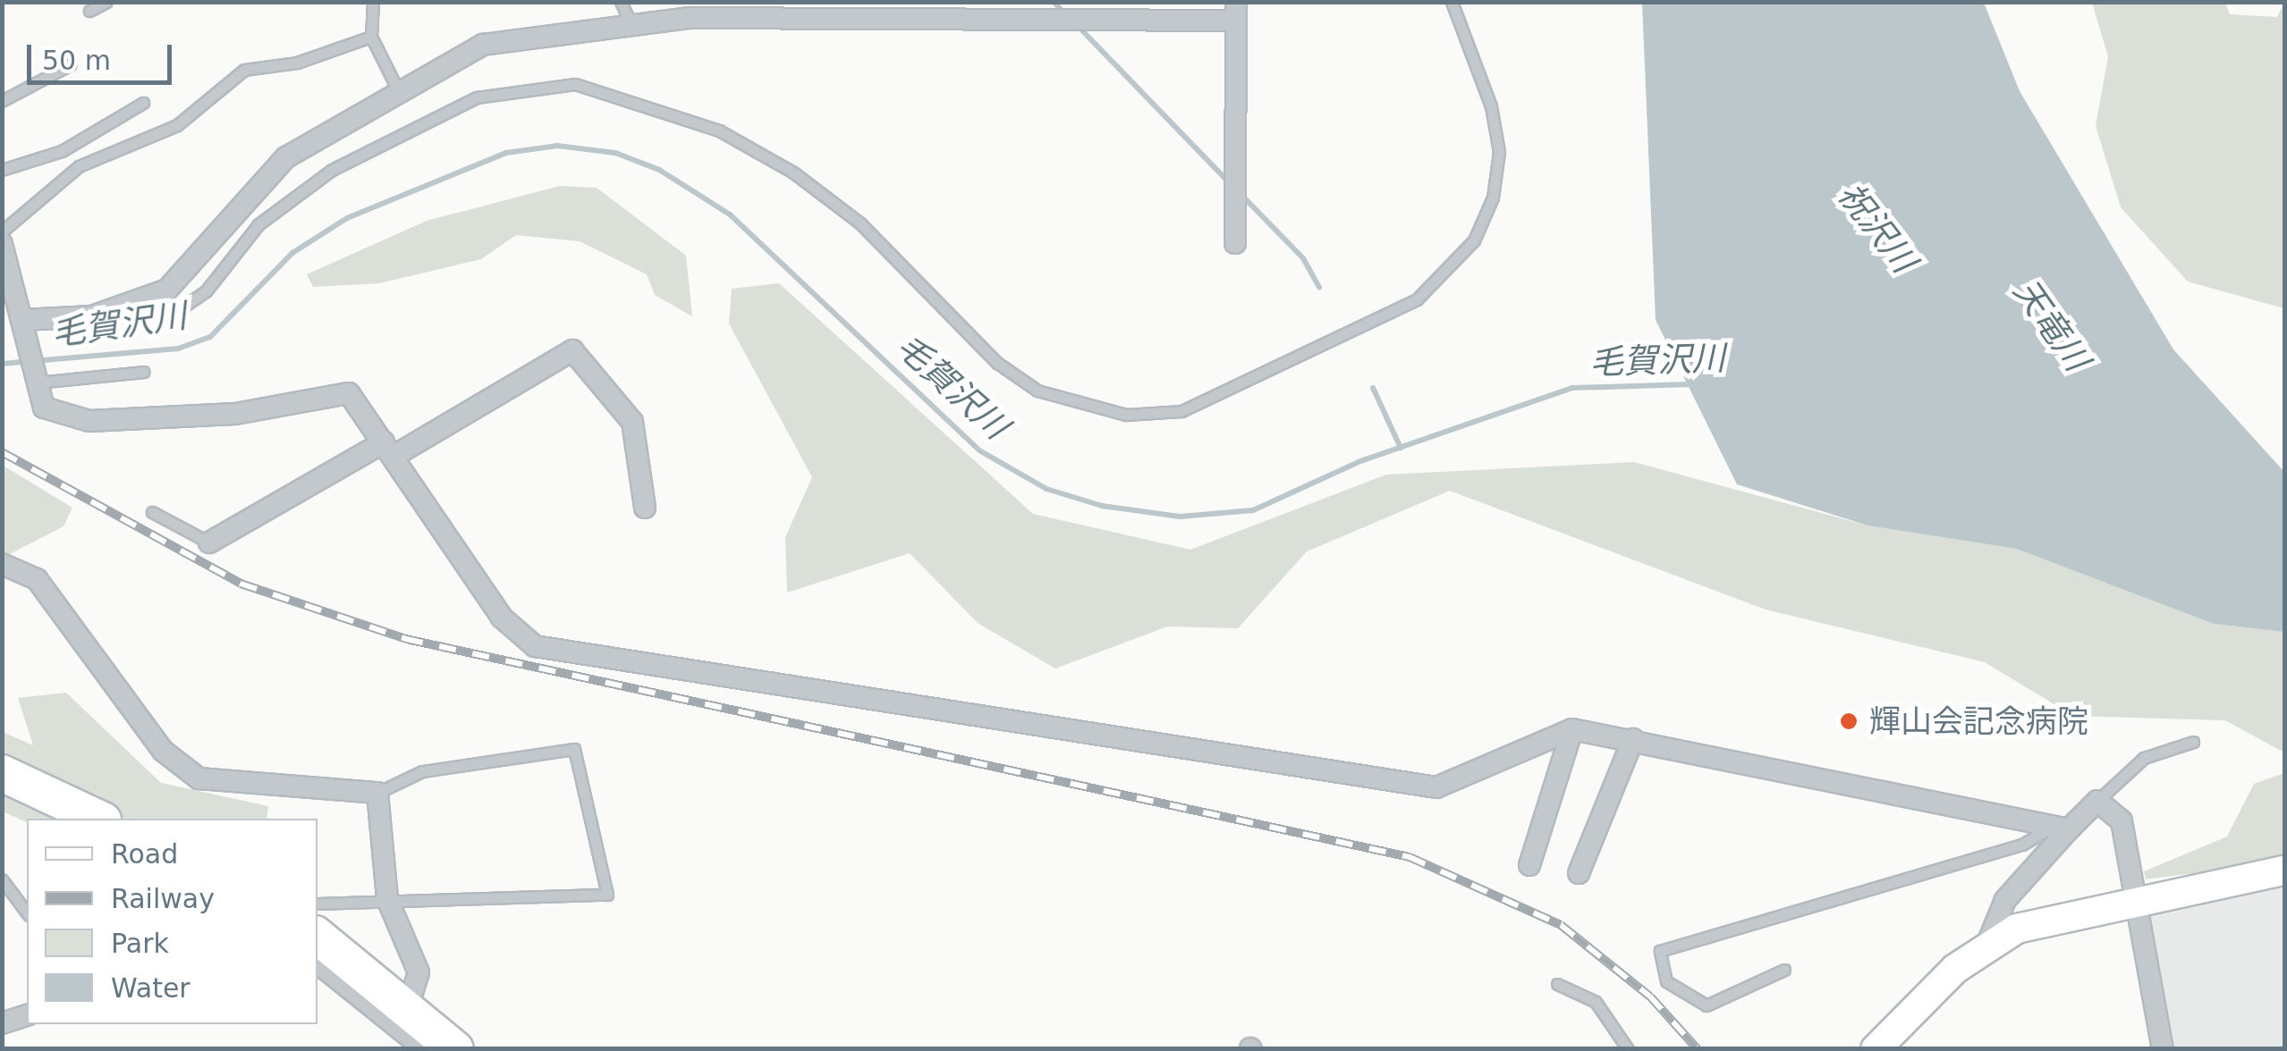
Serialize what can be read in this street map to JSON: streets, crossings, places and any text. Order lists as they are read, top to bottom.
{
  "water": ["祝沢川", "毛賀沢川", "天竜川"],
  "places": ["輝山会記念病院"],
  "legend": [
    "Road",
    "Railway",
    "Park",
    "Water"
  ],
  "scale_bar": "50 m"
}
